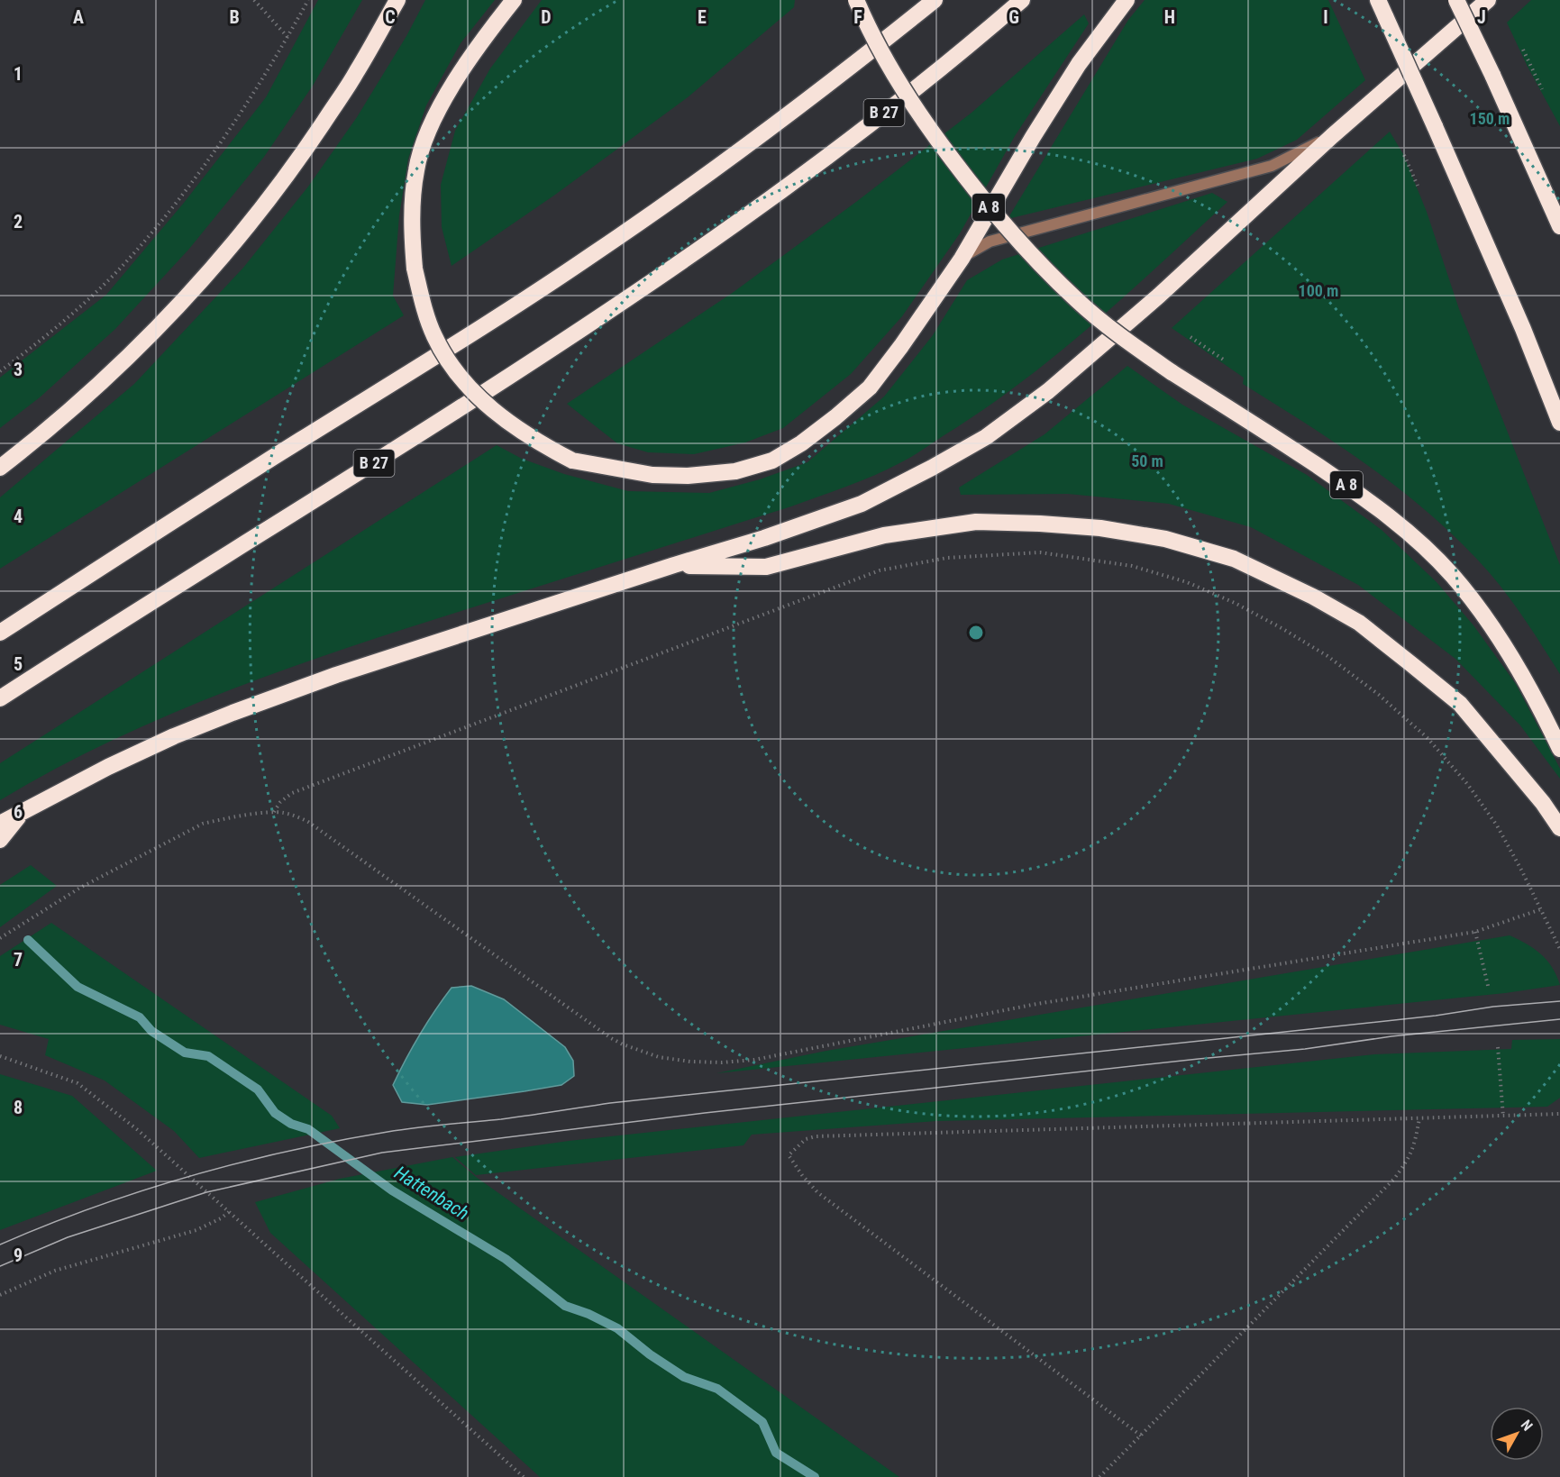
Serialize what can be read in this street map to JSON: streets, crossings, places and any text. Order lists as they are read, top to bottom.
{
  "streets": {
    "highway": ["B 27", "A 8"]
  },
  "water": ["Hattenbach"],
  "north": "top right",
  "grid": {
    "columns": [
      "A",
      "B",
      "C",
      "D",
      "E",
      "F",
      "G",
      "H",
      "I",
      "J"
    ],
    "rows": [
      "1",
      "2",
      "3",
      "4",
      "5",
      "6",
      "7",
      "8",
      "9"
    ]
  },
  "rings": ["150 m", "100 m", "50 m"]
}
